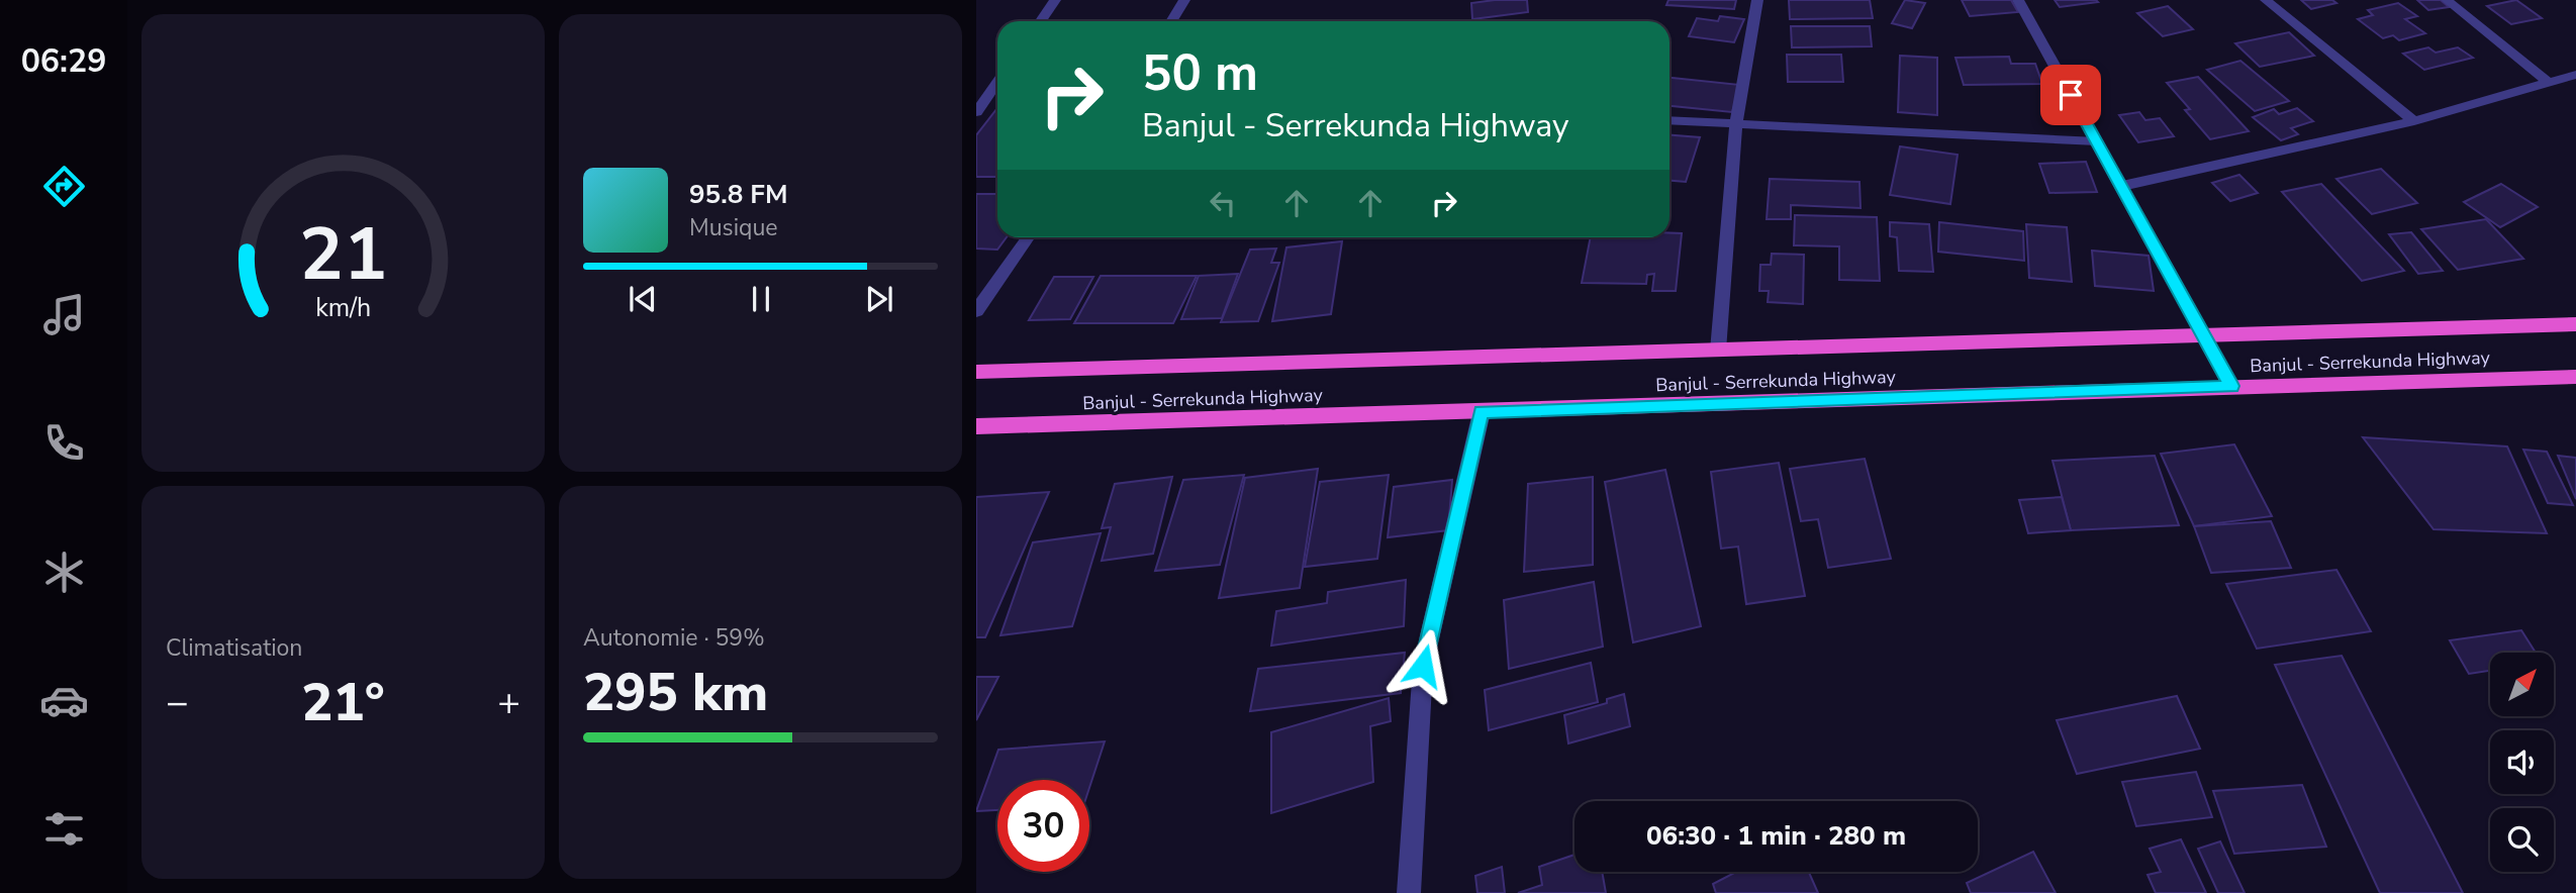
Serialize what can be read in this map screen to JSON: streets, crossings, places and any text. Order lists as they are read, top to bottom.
{
  "streets": {
    "highway": ["Banjul - Serrekunda Highway"]
  },
  "north": "top right",
  "page": {
    "tabs": "06:29",
    "turn": ["50 m", "Banjul - Serrekunda Highway"],
    "song": ["95.8 FM", "Musique"],
    "tile": [
      "Climatisation",
      ["Autonomie · 59%", "295 km"]
    ],
    "heat": ["−", "21°", "+"],
    "limit": "30",
    "trip": "06:30 · 1 min · 280 m",
    "gauge": ["21", "km/h"]
  }
}
